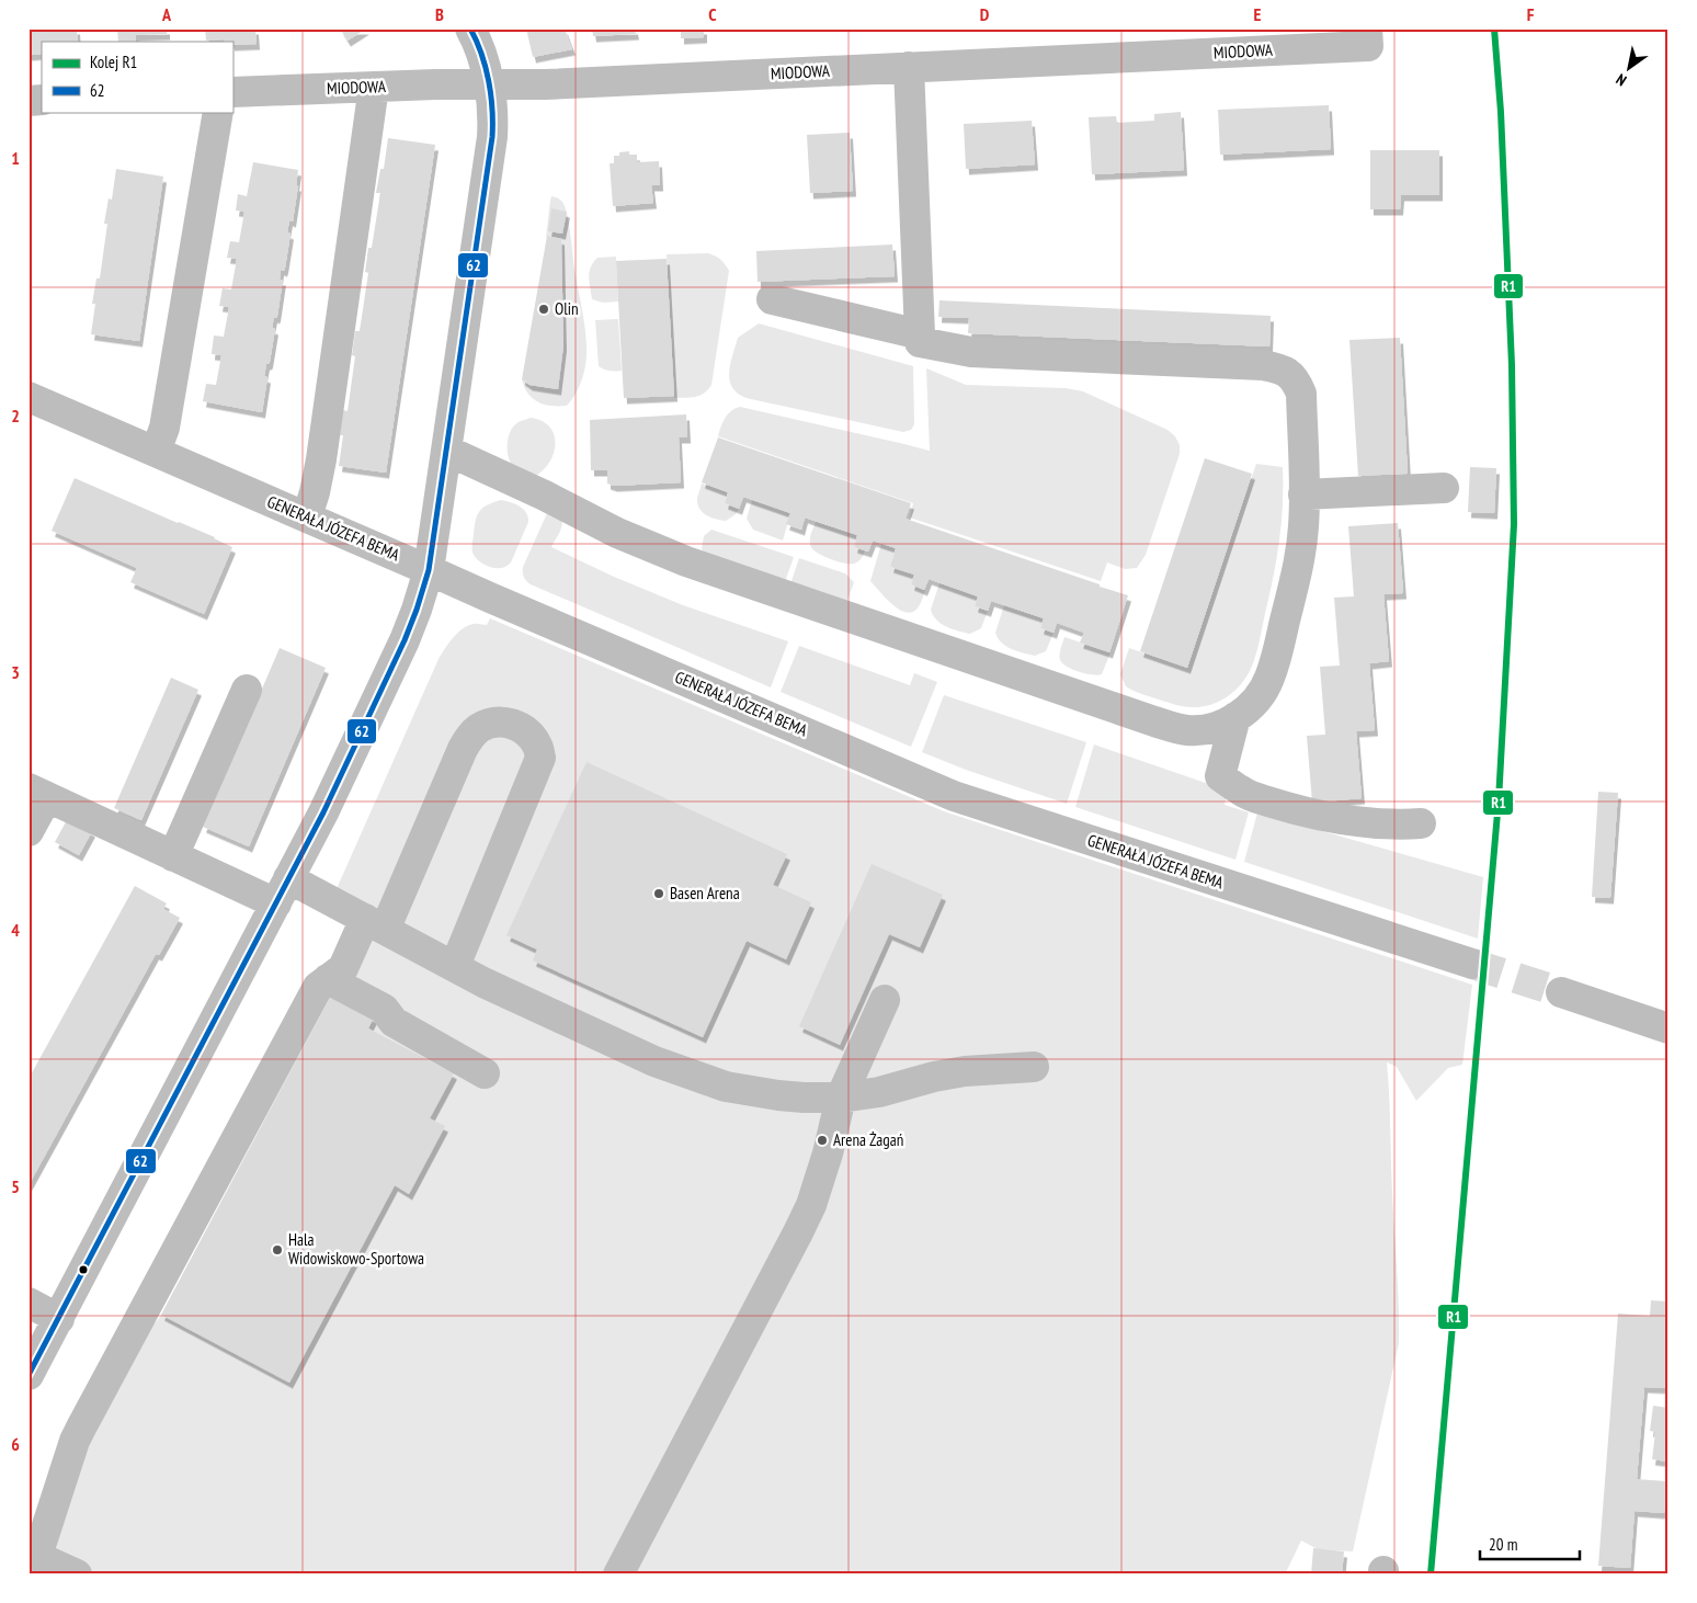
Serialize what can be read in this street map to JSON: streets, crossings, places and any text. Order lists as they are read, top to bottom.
{
  "streets": {
    "street": ["MIODOWA", "GENERAŁA JÓZEFA BEMA"]
  },
  "places": [
    "Olin",
    "Basen Arena",
    "Arena Żagań",
    "Hala Widowiskowo-Sportowa"
  ],
  "lines": ["rail line R1", "transit line 62"],
  "legend": ["Kolej R1", "62"],
  "scale_bar": "20 m",
  "north": "bottom left",
  "grid": {
    "columns": [
      "A",
      "B",
      "C",
      "D",
      "E",
      "F"
    ],
    "rows": [
      "1",
      "2",
      "3",
      "4",
      "5",
      "6"
    ]
  }
}
